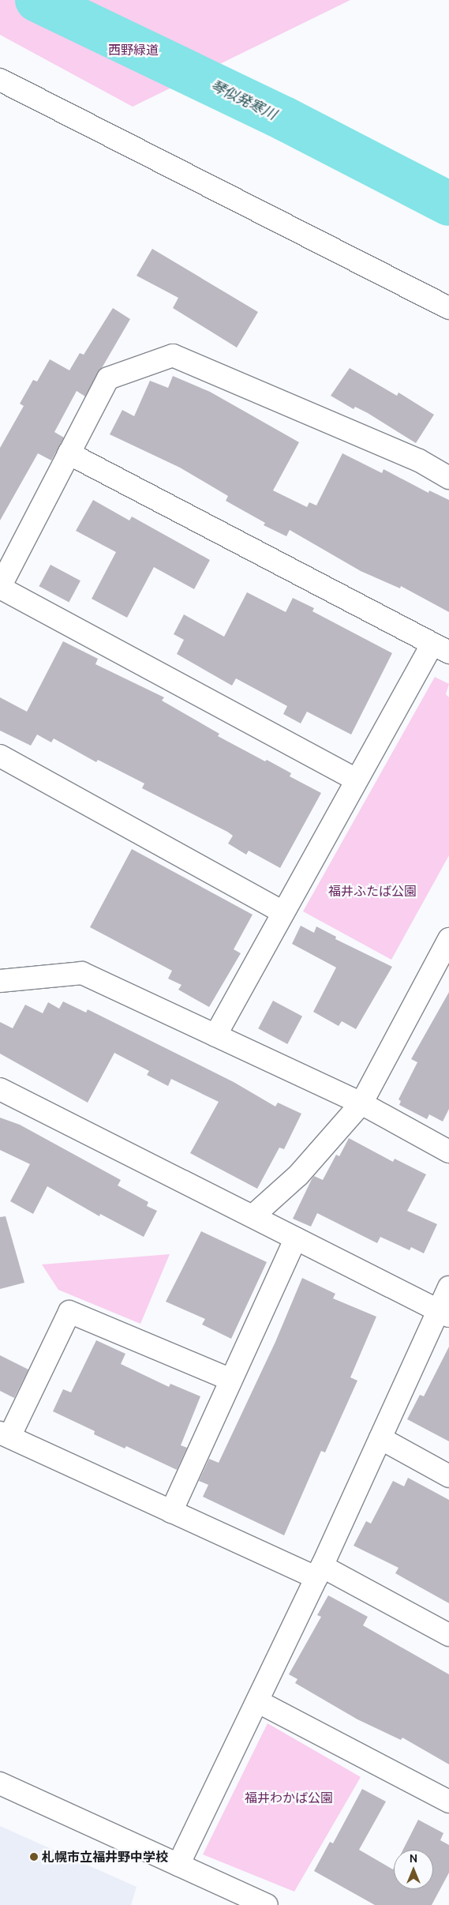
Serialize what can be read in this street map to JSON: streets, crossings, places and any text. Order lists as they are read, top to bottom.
{
  "water": ["琴似発寒川"],
  "parks": ["西野緑道", "福井ふたば公園", "福井わかば公園"],
  "places": ["札幌市立福井野中学校"],
  "north": "top"
}
